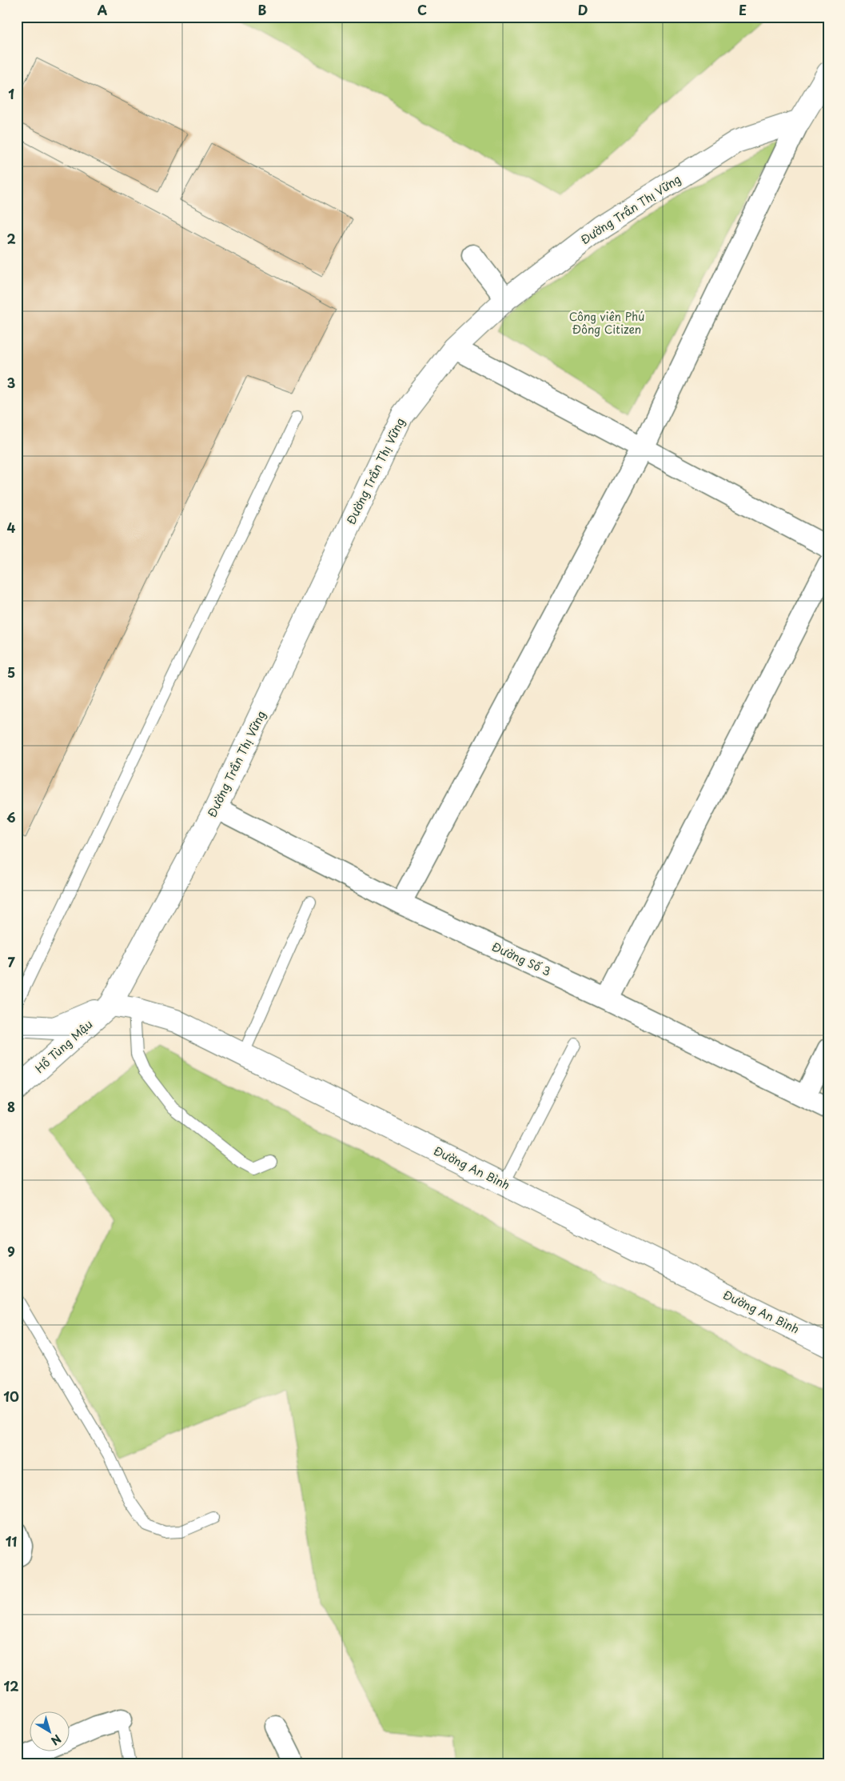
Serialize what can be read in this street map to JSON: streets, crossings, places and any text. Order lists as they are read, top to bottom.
{
  "streets": {
    "street": [
      "Đường Trần Thị Vững",
      "Đường Số 3",
      "Hồ Tùng Mậu",
      "Đường An Bình"
    ]
  },
  "crossings": [
    ["Đường Trần Thị Vững", "Đường Số 3"],
    ["Đường Trần Thị Vững", "Hồ Tùng Mậu"],
    ["Đường Trần Thị Vững", "Đường An Bình"],
    ["Hồ Tùng Mậu", "Đường An Bình"]
  ],
  "parks": ["Công viên Phú Đông Citizen"],
  "north": "bottom right",
  "grid": {
    "columns": [
      "A",
      "B",
      "C",
      "D",
      "E"
    ],
    "rows": [
      "1",
      "2",
      "3",
      "4",
      "5",
      "6",
      "7",
      "8",
      "9",
      "10",
      "11",
      "12"
    ]
  }
}
